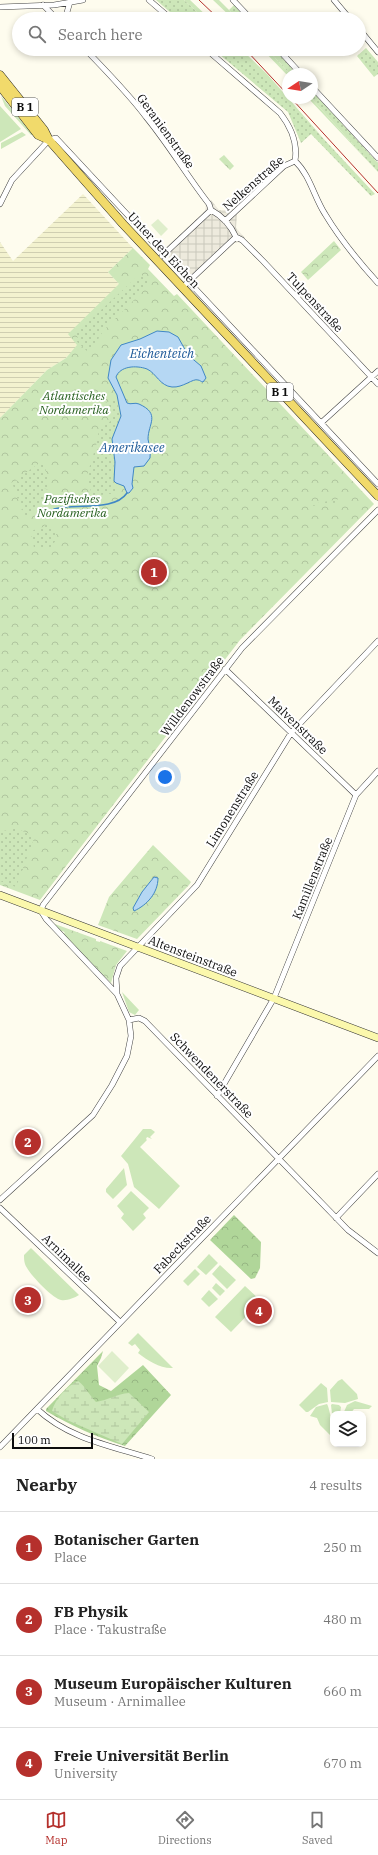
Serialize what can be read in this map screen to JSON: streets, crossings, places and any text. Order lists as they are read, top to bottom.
{
  "streets": {
    "main road": ["B 1", "Unter den Eichen", "Altensteinstraße"],
    "street": [
      "Geranienstraße",
      "Nelkenstraße",
      "Tulpenstraße",
      "Willdenowstraße",
      "Malvenstraße",
      "Limonenstraße",
      "Kamillenstraße",
      "Schwendenerstraße",
      "Fabeckstraße",
      "Arnimallee"
    ]
  },
  "crossings": [
    ["B 1", "Unter den Eichen"],
    ["Geranienstraße", "Nelkenstraße"],
    ["Geranienstraße", "Tulpenstraße"],
    ["Nelkenstraße", "Tulpenstraße"],
    ["Willdenowstraße", "Malvenstraße"],
    ["Willdenowstraße", "Altensteinstraße"],
    ["Malvenstraße", "Limonenstraße"],
    ["Malvenstraße", "Kamillenstraße"],
    ["Limonenstraße", "Altensteinstraße"],
    ["Kamillenstraße", "Altensteinstraße"],
    ["Kamillenstraße", "Schwendenerstraße"],
    ["Schwendenerstraße", "Fabeckstraße"],
    ["Fabeckstraße", "Arnimallee"]
  ],
  "water": ["Eichenteich", "Amerikasee"],
  "parks": ["Atlantisches Nordamerika", "Pazifisches Nordamerika"],
  "scale_bar": "100 m",
  "north": "left",
  "page": {
    "search": "Search here",
    "pins": [
      "1",
      "2",
      "3",
      "4"
    ],
    "scale": "100 m",
    "heading": ["Nearby", "4 results"],
    "list": [
      {
        "mark": "1",
        "name": "Botanischer Garten",
        "note": "Place",
        "value": "250 m"
      },
      {
        "mark": "2",
        "name": "FB Physik",
        "note": "Place · Takustraße",
        "value": "480 m"
      },
      {
        "mark": "3",
        "name": "Museum Europäischer Kulturen",
        "note": "Museum · Arnimallee",
        "value": "660 m"
      },
      {
        "mark": "4",
        "name": "Freie Universität Berlin",
        "note": "University",
        "value": "670 m"
      }
    ],
    "nav": ["Map", "Directions", "Saved"]
  }
}
